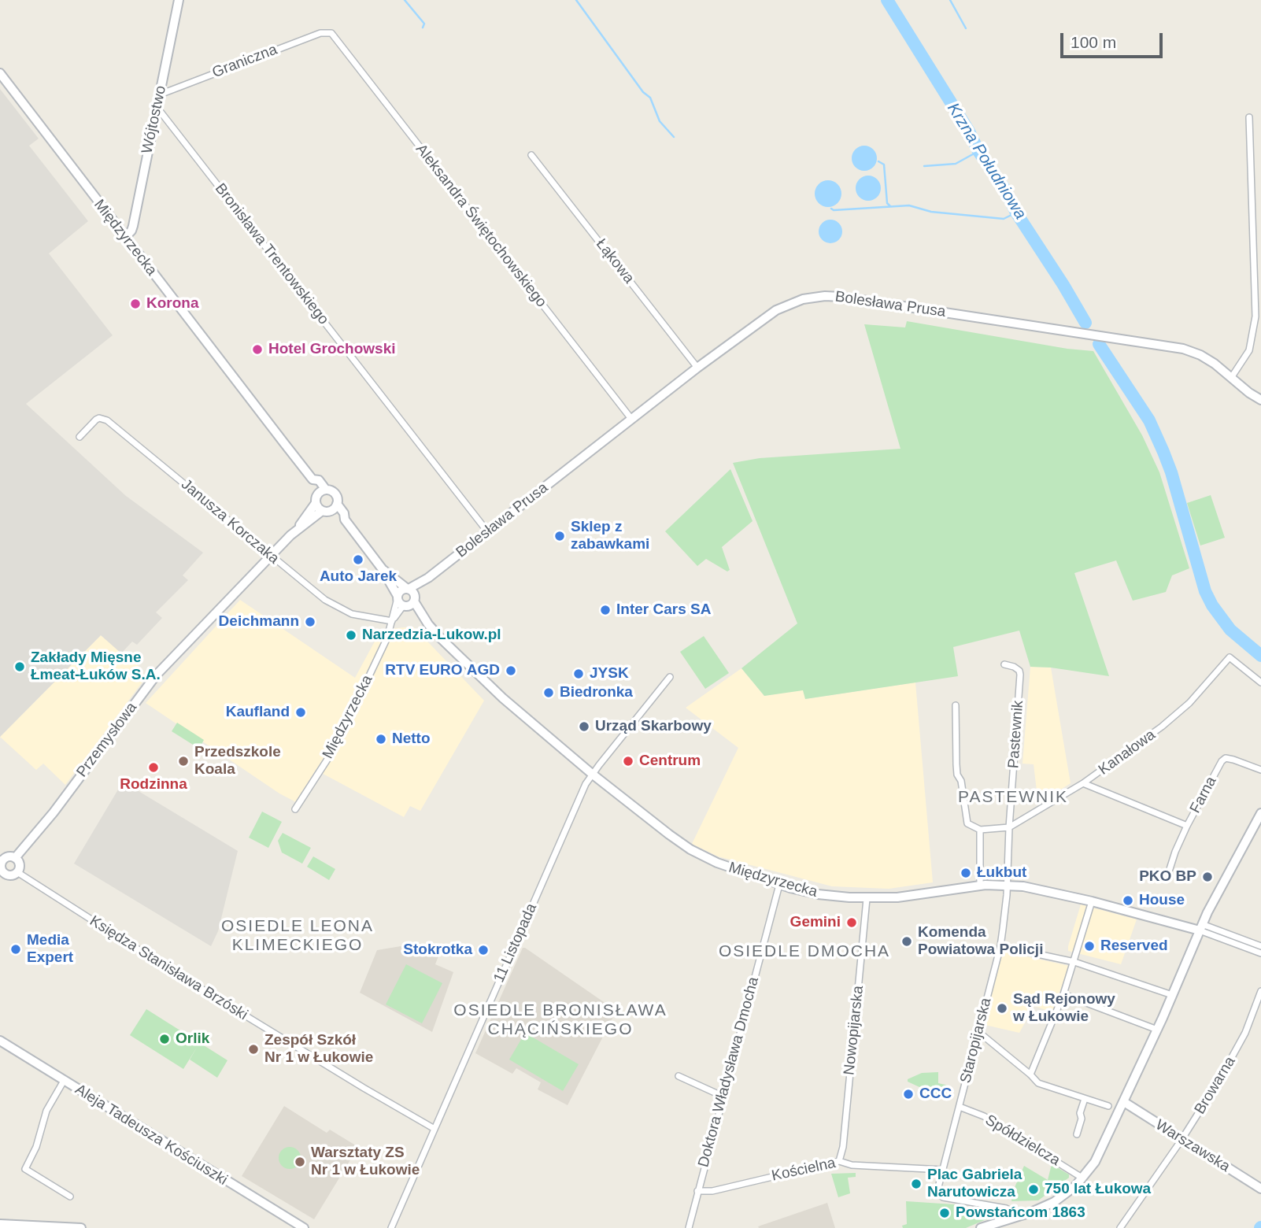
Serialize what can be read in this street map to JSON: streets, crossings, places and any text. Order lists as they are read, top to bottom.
{
  "streets": {
    "main road": [
      "Wójtostwo",
      "Międzyrzecka",
      "Bolesława Prusa",
      "Przemysłowa",
      "Aleja Tadeusza Kościuszki",
      "Warszawska"
    ],
    "street": [
      "Graniczna",
      "Aleksandra Świętochowskiego",
      "Bronisława Trentowskiego",
      "Łąkowa",
      "Janusza Korczaka",
      "Pastewnik",
      "Kanałowa",
      "Farna",
      "11 Listopada",
      "Księdza Stanisława Brzóski",
      "Nowopijarska",
      "Staropijarska",
      "Doktora Władysława Dmocha",
      "Browarna",
      "Spółdzielcza",
      "Kościelna"
    ]
  },
  "crossings": [
    ["Graniczna", "Wójtostwo"],
    ["Graniczna", "Aleksandra Świętochowskiego"],
    ["Wójtostwo", "Międzyrzecka"],
    ["Wójtostwo", "Bronisława Trentowskiego"],
    ["Aleksandra Świętochowskiego", "Bolesława Prusa"],
    ["Międzyrzecka", "Bolesława Prusa"],
    ["Międzyrzecka", "Janusza Korczaka"],
    ["Międzyrzecka", "Pastewnik"],
    ["Międzyrzecka", "Przemysłowa"],
    ["Międzyrzecka", "11 Listopada"],
    ["Międzyrzecka", "Nowopijarska"],
    ["Międzyrzecka", "Staropijarska"],
    ["Międzyrzecka", "Doktora Władysława Dmocha"],
    ["Bronisława Trentowskiego", "Bolesława Prusa"],
    ["Łąkowa", "Bolesława Prusa"],
    ["Janusza Korczaka", "Przemysłowa"],
    ["Pastewnik", "Kanałowa"],
    ["Pastewnik", "Staropijarska"],
    ["Przemysłowa", "Księdza Stanisława Brzóski"],
    ["Kanałowa", "Farna"],
    ["11 Listopada", "Księdza Stanisława Brzóski"],
    ["Nowopijarska", "Kościelna"],
    ["Staropijarska", "Spółdzielcza"],
    ["Staropijarska", "Kościelna"],
    ["Doktora Władysława Dmocha", "Kościelna"],
    ["Browarna", "Warszawska"]
  ],
  "districts": [
    "PASTEWNIK",
    "OSIEDLE LEONA KLIMECKIEGO",
    "OSIEDLE DMOCHA",
    "OSIEDLE BRONISŁAWA CHĄCIŃSKIEGO"
  ],
  "water": ["Krzna Południowa"],
  "places": [
    "Korona",
    "Hotel Grochowski",
    "Sklep z zabawkami",
    "Auto Jarek",
    "Inter Cars SA",
    "Deichmann",
    "Narzedzia-Lukow.pl",
    "Zakłady Mięsne Łmeat-Łuków S.A.",
    "RTV EURO AGD",
    "JYSK",
    "Biedronka",
    "Kaufland",
    "Urząd Skarbowy",
    "Netto",
    "Przedszkole Koala",
    "Centrum",
    "Rodzinna",
    "Łukbut",
    "PKO BP",
    "House",
    "Gemini",
    "Komenda Powiatowa Policji",
    "Reserved",
    "Media Expert",
    "Stokrotka",
    "Sąd Rejonowy w Łukowie",
    "Orlik",
    "Zespół Szkół Nr 1 w Łukowie",
    "CCC",
    "Warsztaty ZS Nr 1 w Łukowie",
    "Plac Gabriela Narutowicza",
    "750 lat Łukowa",
    "Powstańcom 1863"
  ],
  "scale_bar": "100 m"
}
